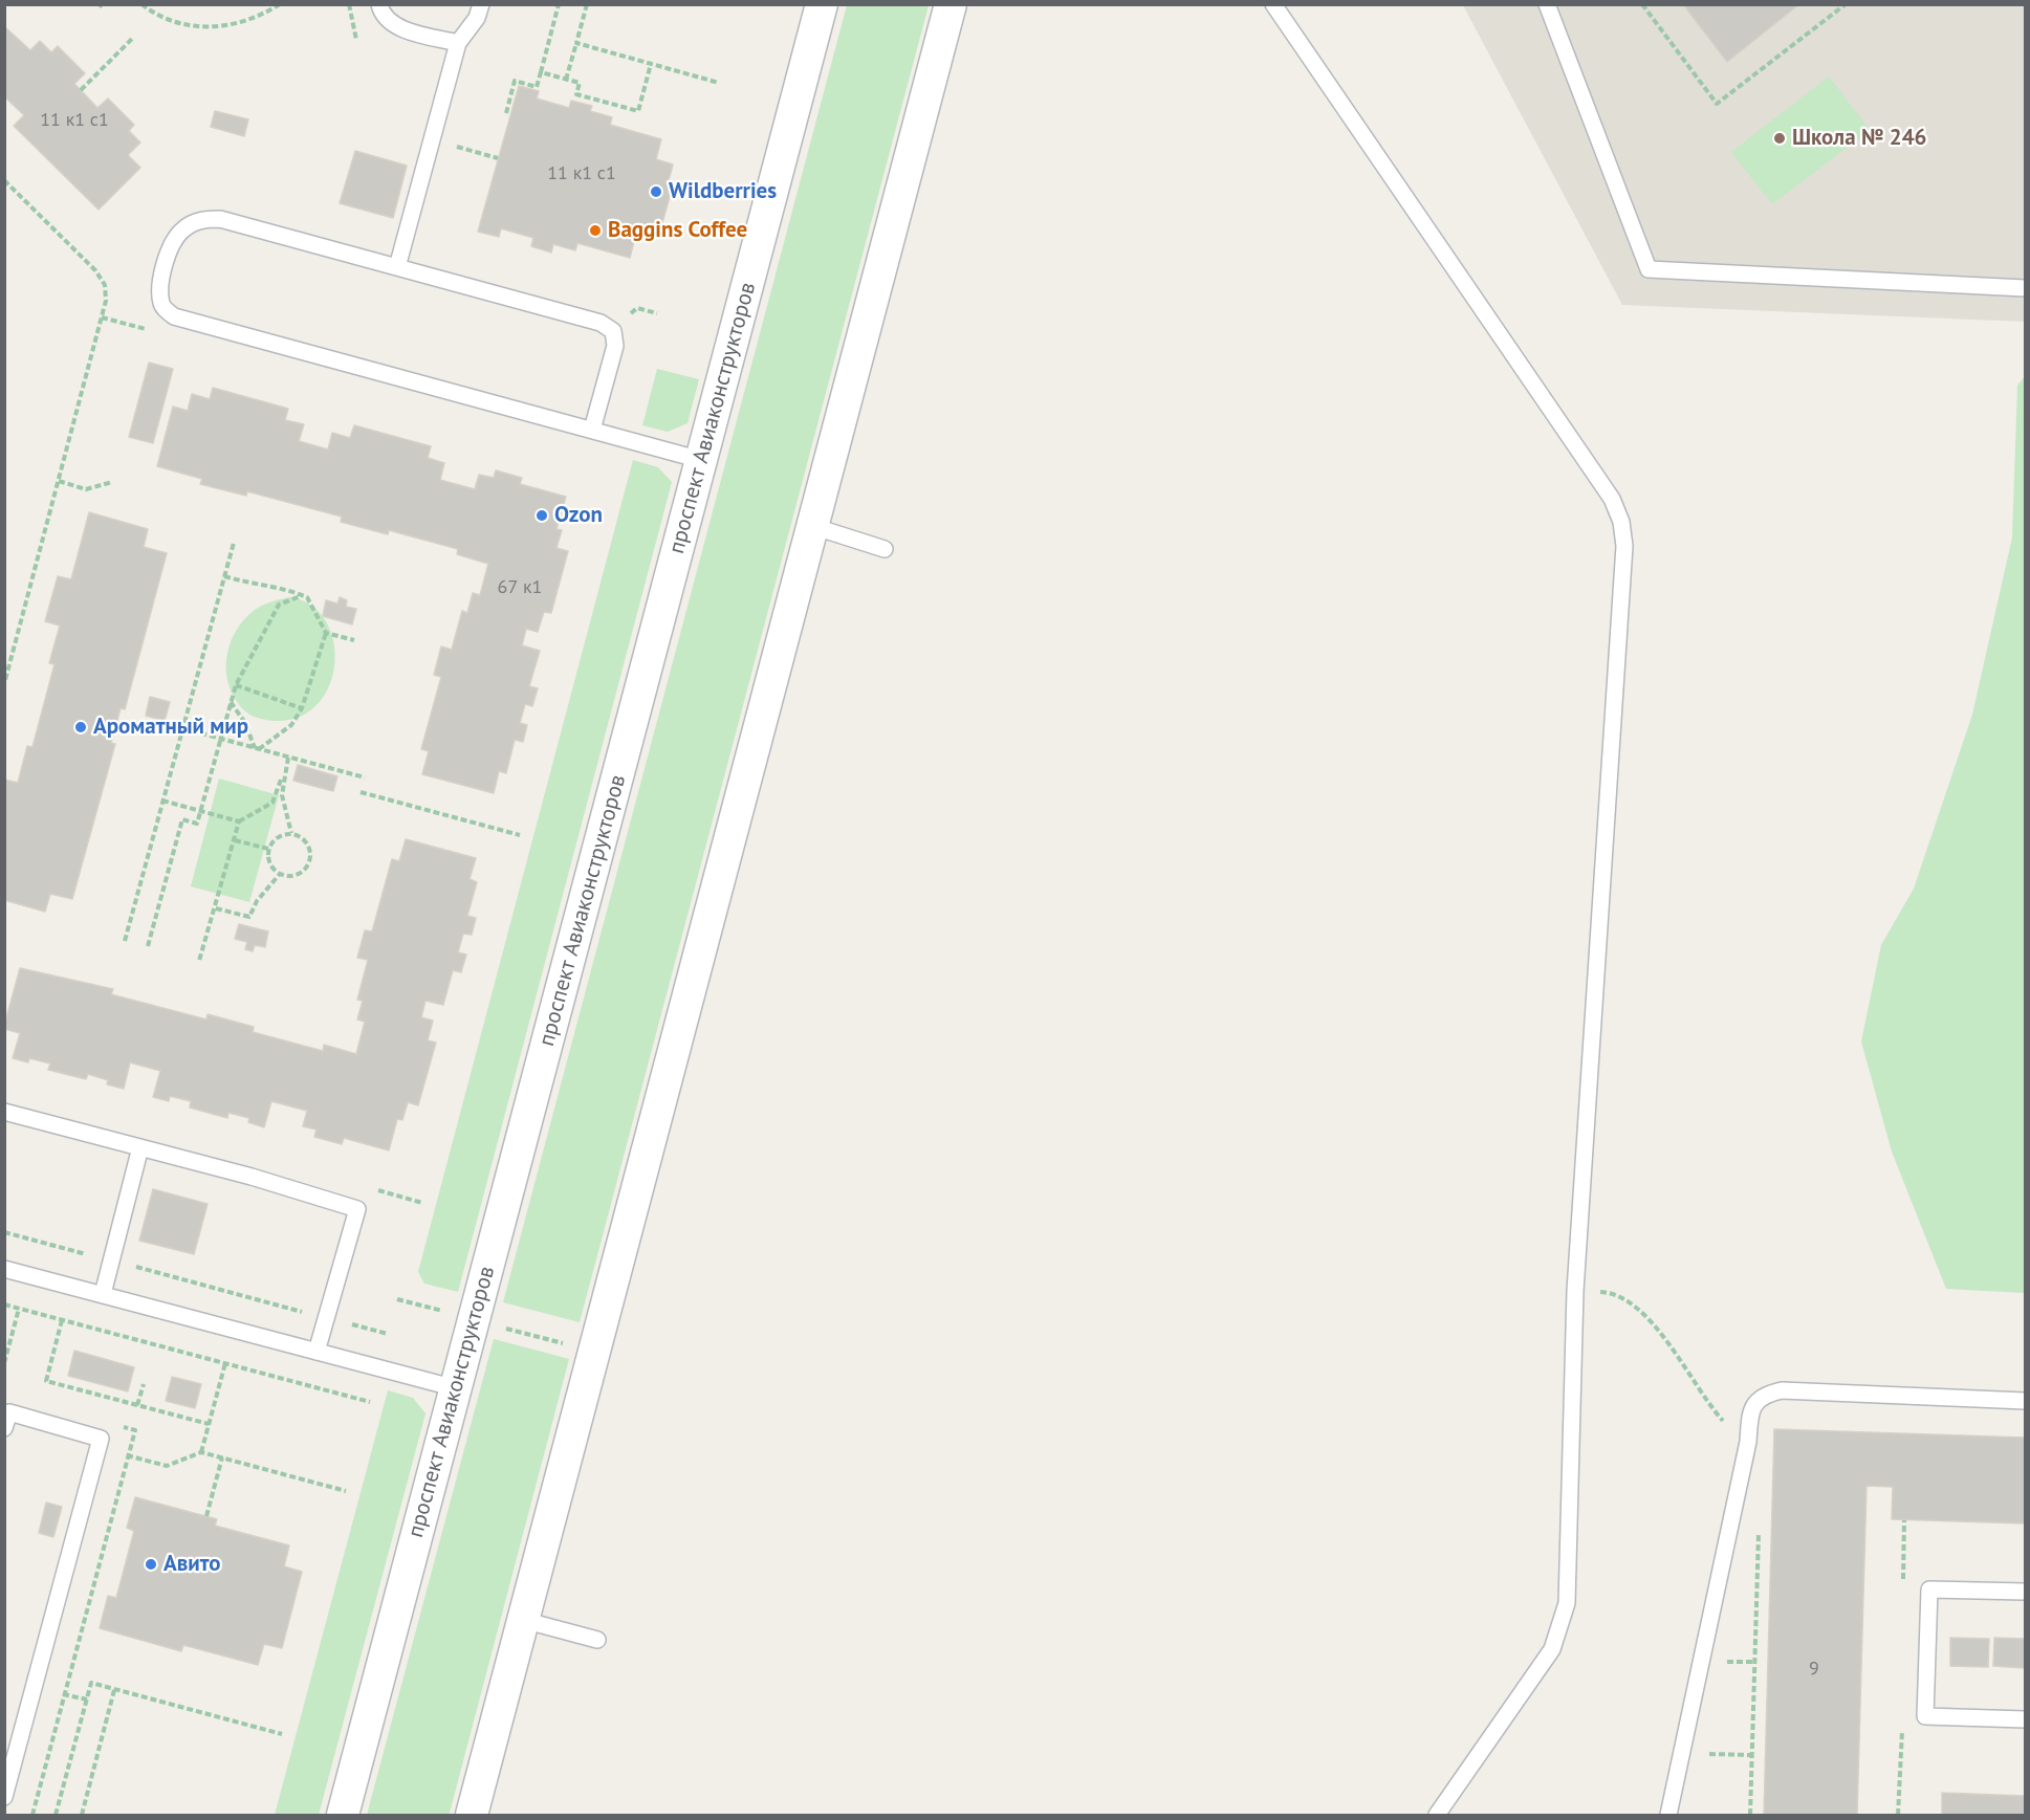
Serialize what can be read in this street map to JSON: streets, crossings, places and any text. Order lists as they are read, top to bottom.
{
  "streets": {
    "street": ["проспект Авиаконструкторов"]
  },
  "places": [
    "Школа № 246",
    "Wildberries",
    "Baggins Coffee",
    "Ozon",
    "Ароматный мир",
    "Авито"
  ],
  "house_numbers": [
    "11 к1 с1",
    "11 к1 с1",
    "67 к1",
    "9"
  ]
}
